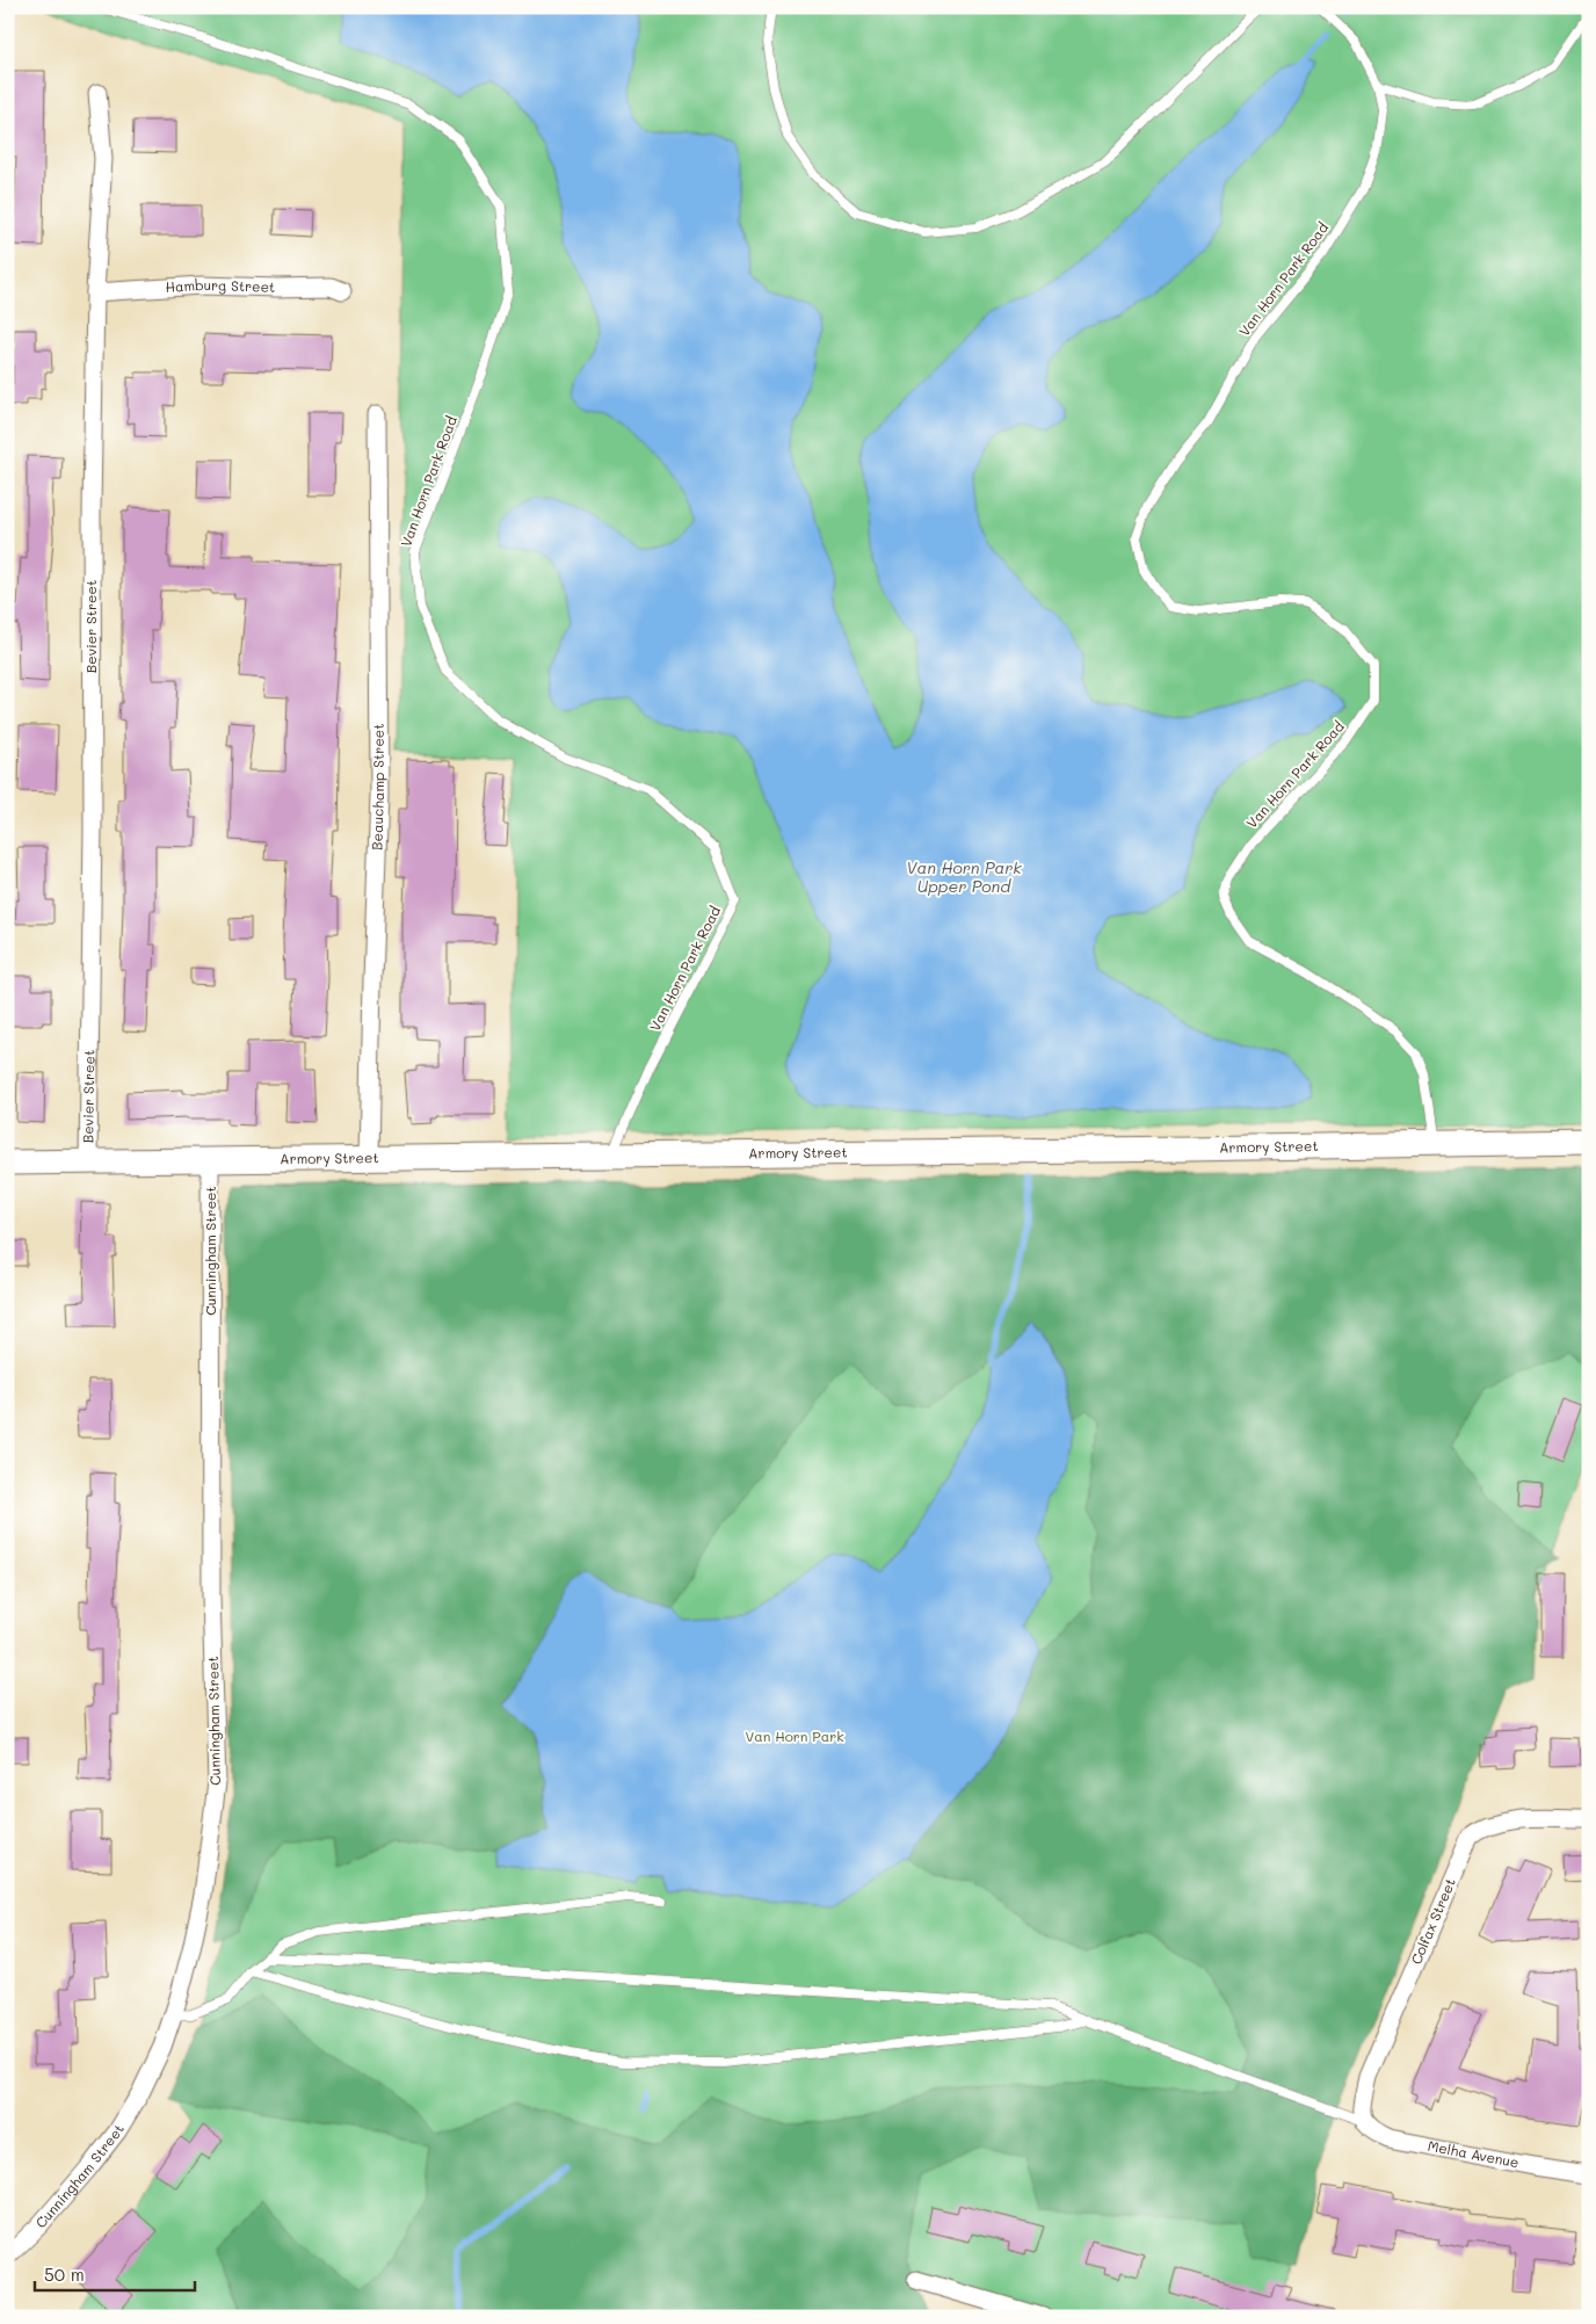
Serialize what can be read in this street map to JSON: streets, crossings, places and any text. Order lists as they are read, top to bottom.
{
  "streets": {
    "main road": ["Armory Street"],
    "street": [
      "Hamburg Street",
      "Bevier Street",
      "Beauchamp Street",
      "Cunningham Street",
      "Colfax Street",
      "Melha Avenue"
    ],
    "lane": ["Van Horn Park Road"]
  },
  "crossings": [
    ["Van Horn Park Road", "Armory Street"],
    ["Hamburg Street", "Bevier Street"],
    ["Bevier Street", "Armory Street"],
    ["Beauchamp Street", "Armory Street"],
    ["Armory Street", "Cunningham Street"],
    ["Colfax Street", "Melha Avenue"]
  ],
  "water": ["Van Horn Park Upper Pond"],
  "parks": ["Van Horn Park"],
  "scale_bar": "50 m"
}
